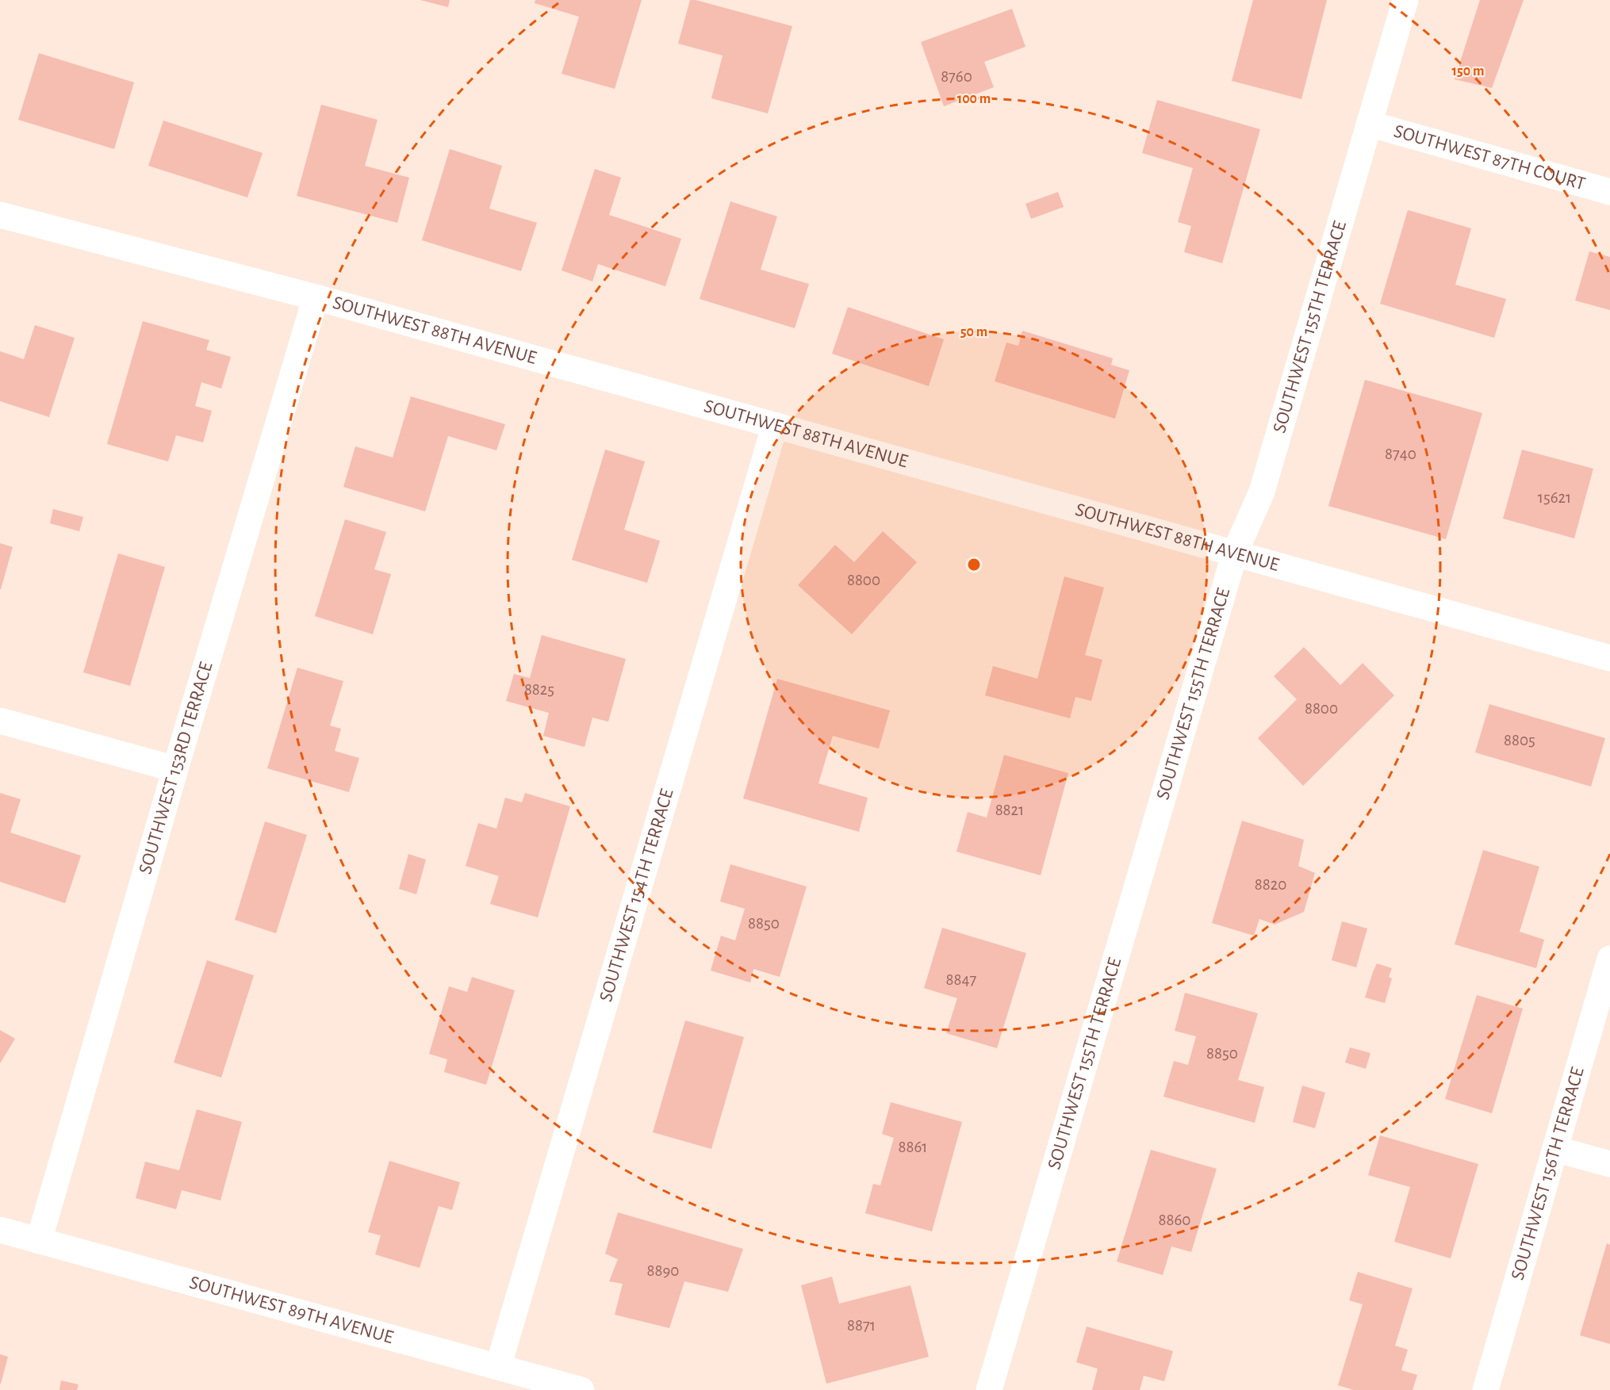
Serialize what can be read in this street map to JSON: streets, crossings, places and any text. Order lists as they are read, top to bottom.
{
  "streets": {
    "street": [
      "SOUTHWEST 87TH COURT",
      "SOUTHWEST 155TH TERRACE",
      "SOUTHWEST 88TH AVENUE",
      "SOUTHWEST 153RD TERRACE",
      "SOUTHWEST 154TH TERRACE",
      "SOUTHWEST 156TH TERRACE",
      "SOUTHWEST 89TH AVENUE"
    ]
  },
  "crossings": [
    ["SOUTHWEST 87TH COURT", "SOUTHWEST 155TH TERRACE"],
    ["SOUTHWEST 155TH TERRACE", "SOUTHWEST 88TH AVENUE"],
    ["SOUTHWEST 88TH AVENUE", "SOUTHWEST 153RD TERRACE"],
    ["SOUTHWEST 88TH AVENUE", "SOUTHWEST 154TH TERRACE"],
    ["SOUTHWEST 153RD TERRACE", "SOUTHWEST 89TH AVENUE"],
    ["SOUTHWEST 154TH TERRACE", "SOUTHWEST 89TH AVENUE"]
  ],
  "house_numbers": [
    "8760",
    "8740",
    "15621",
    "8800",
    "8825",
    "8800",
    "8805",
    "8821",
    "8820",
    "8850",
    "8847",
    "8850",
    "8861",
    "8860",
    "8890",
    "8871"
  ],
  "rings": ["150 m", "100 m", "50 m"]
}
